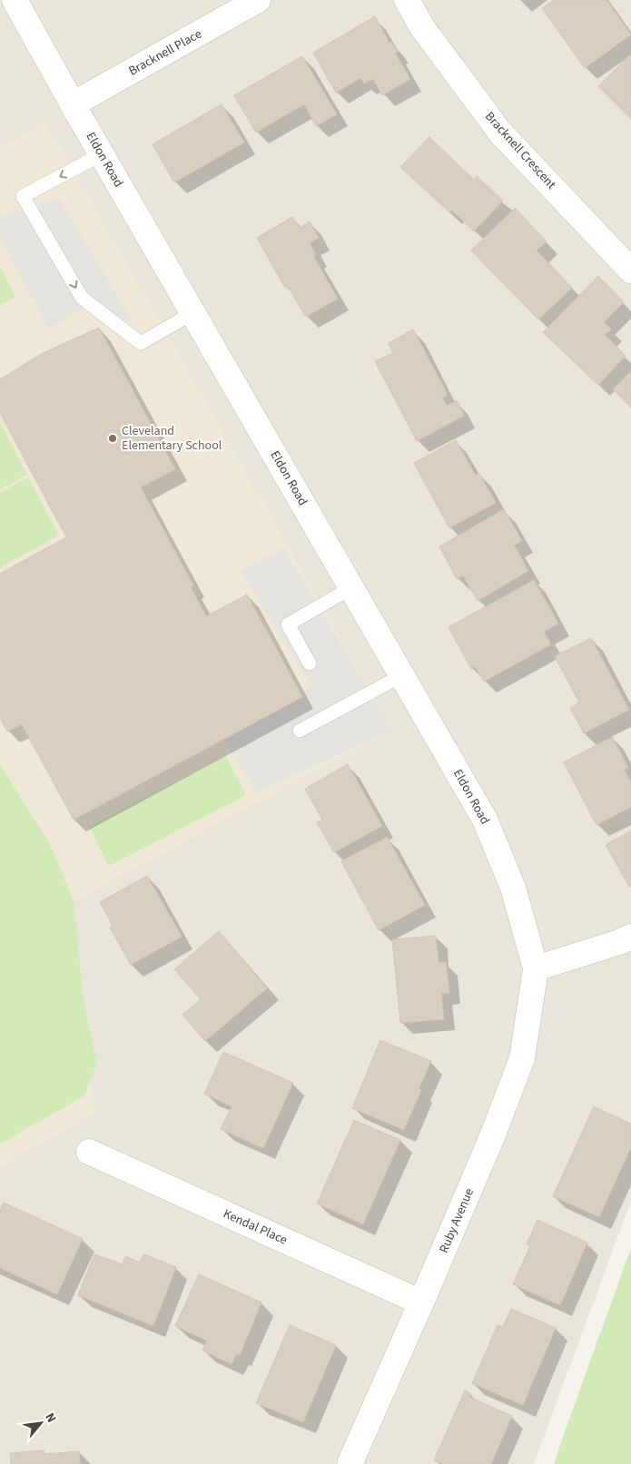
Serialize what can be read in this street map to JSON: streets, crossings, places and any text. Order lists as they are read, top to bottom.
{
  "streets": {
    "street": [
      "Bracknell Place",
      "Bracknell Crescent",
      "Eldon Road",
      "Ruby Avenue",
      "Kendal Place"
    ]
  },
  "crossings": [
    ["Bracknell Place", "Eldon Road"],
    ["Eldon Road", "Ruby Avenue"],
    ["Ruby Avenue", "Kendal Place"]
  ],
  "places": ["Cleveland Elementary School"],
  "north": "top right"
}
